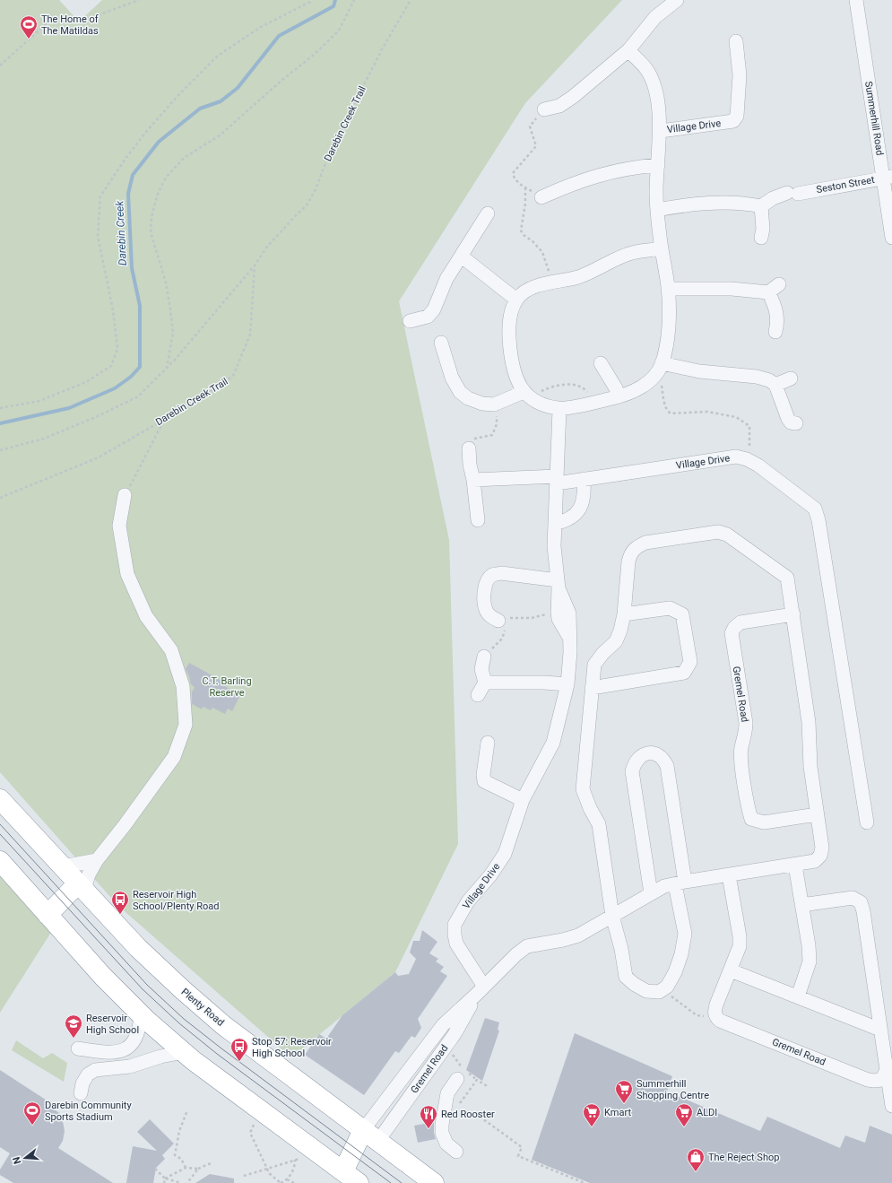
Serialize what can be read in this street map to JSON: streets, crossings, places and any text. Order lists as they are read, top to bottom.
{
  "streets": {
    "highway": ["Plenty Road"],
    "street": [
      "Summerhill Road",
      "Village Drive",
      "Seston Street",
      "Gremel Road"
    ],
    "path": ["Darebin Creek Trail"]
  },
  "crossings": [
    ["Summerhill Road", "Seston Street"],
    ["Village Drive", "Gremel Road"],
    ["Gremel Road", "Plenty Road"]
  ],
  "water": ["Darebin Creek"],
  "parks": ["C.T. Barling Reserve"],
  "places": {
    "sports": ["The Home of The Matildas", "Darebin Community Sports Stadium"],
    "bus stop": ["Reservoir High School/Plenty Road", "Stop 57: Reservoir High School"],
    "school or university": ["Reservoir High School"],
    "supermarket": ["Summerhill Shopping Centre", "Kmart", "ALDI"],
    "restaurant": ["Red Rooster"],
    "shop": ["The Reject Shop"]
  },
  "north": "left"
}
